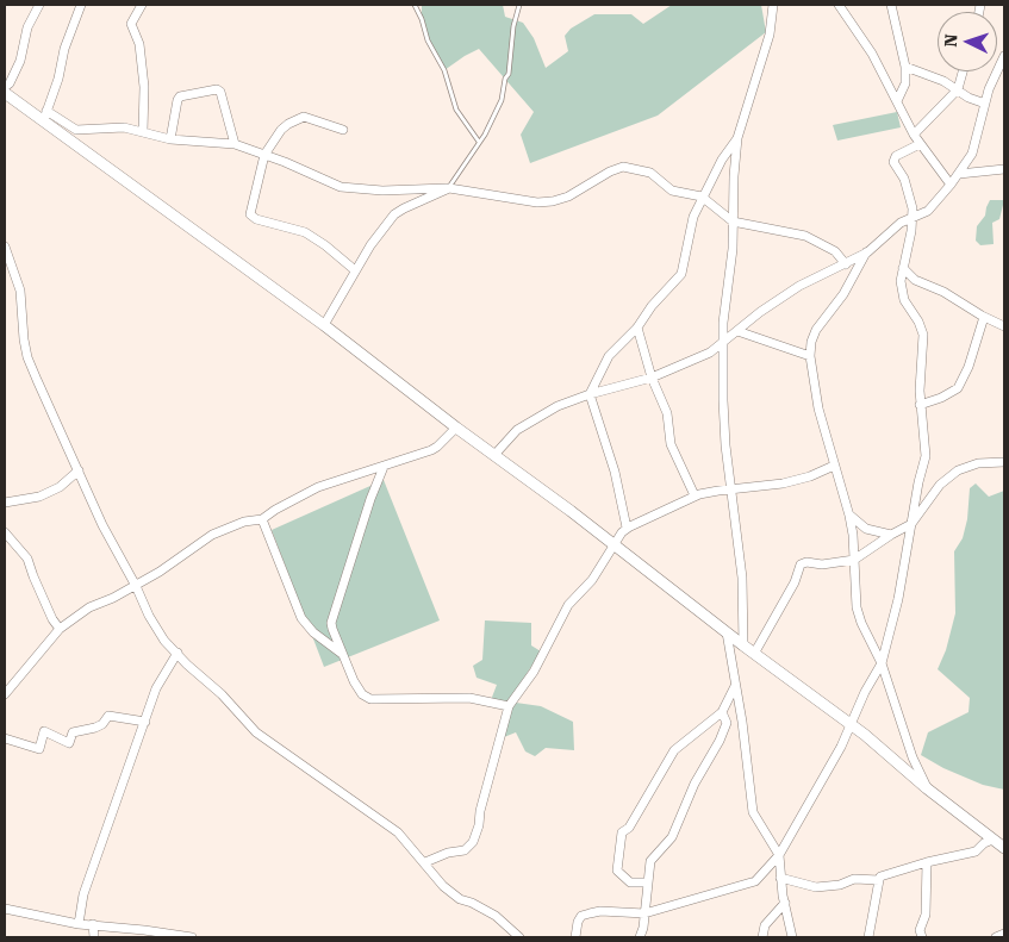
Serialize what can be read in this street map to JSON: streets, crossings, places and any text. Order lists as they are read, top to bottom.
{
  "north": "left"
}
